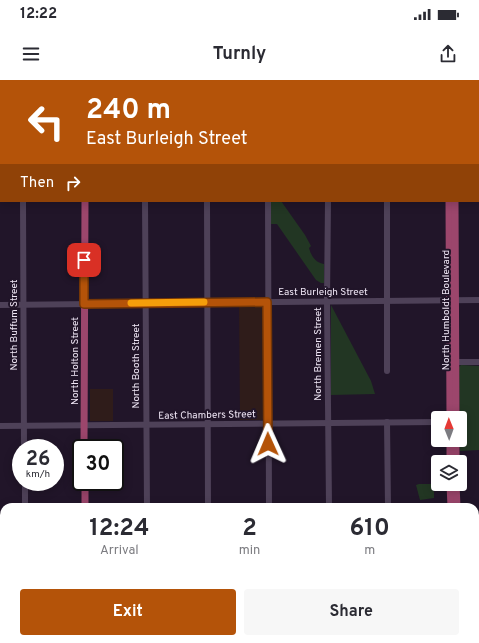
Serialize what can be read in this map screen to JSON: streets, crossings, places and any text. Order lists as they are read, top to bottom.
{
  "streets": {
    "main road": ["North Humboldt Boulevard", "North Holton Street"],
    "street": [
      "East Burleigh Street",
      "North Buffum Street",
      "North Bremen Street",
      "North Booth Street",
      "East Chambers Street"
    ]
  },
  "crossings": [
    ["East Burleigh Street", "North Humboldt Boulevard"],
    ["East Burleigh Street", "North Buffum Street"],
    ["East Burleigh Street", "North Bremen Street"],
    ["East Burleigh Street", "North Holton Street"],
    ["East Burleigh Street", "North Booth Street"],
    ["North Buffum Street", "East Chambers Street"],
    ["North Bremen Street", "East Chambers Street"],
    ["North Holton Street", "East Chambers Street"],
    ["North Booth Street", "East Chambers Street"]
  ],
  "north": "top",
  "page": {
    "status": "12:22",
    "header": "Turnly",
    "turn": ["240 m", "East Burleigh Street"],
    "then": "Then",
    "speed": "26 km/h",
    "limit": "30",
    "eta": [
      "12:24",
      "Arrival",
      "2",
      "min",
      "610",
      "m"
    ],
    "buttons": ["Exit", "Share"]
  }
}
